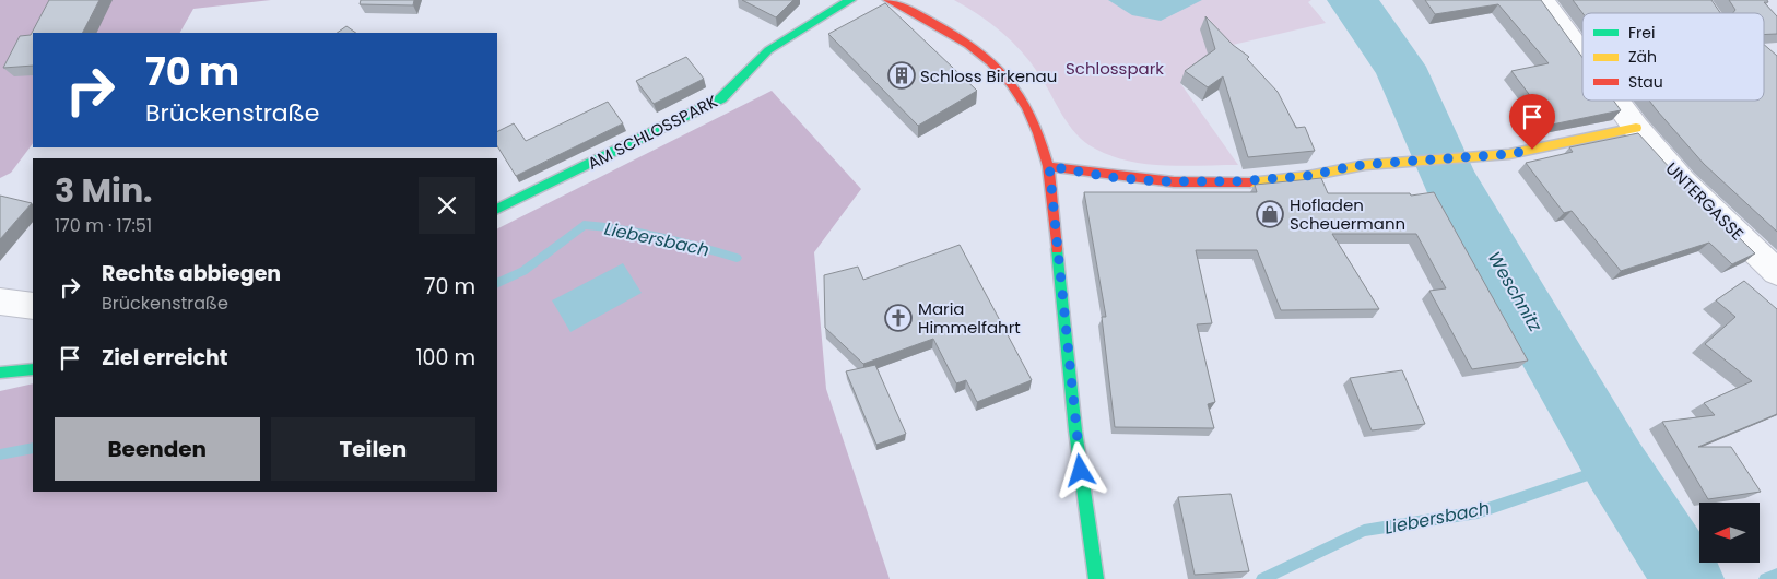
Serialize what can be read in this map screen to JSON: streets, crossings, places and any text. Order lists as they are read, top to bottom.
{
  "streets": {
    "street": ["AM SCHLOSSPARK", "UNTERGASSE"]
  },
  "water": ["Liebersbach", "Weschnitz"],
  "parks": ["Schlosspark"],
  "places": {
    "building": ["Schloss Birkenau"],
    "shop": ["Hofladen Scheuermann"],
    "church": ["Maria Himmelfahrt"]
  },
  "legend": ["Frei", "Zäh", "Stau"],
  "north": "left",
  "page": {
    "turn": ["70 m", "Brückenstraße"],
    "heading": ["3 Min.", "170 m · 17:51"],
    "list": [
      {
        "name": "Rechts abbiegen",
        "note": "Brückenstraße",
        "value": "70 m"
      },
      {
        "name": "Ziel erreicht",
        "value": "100 m"
      }
    ],
    "buttons": ["Beenden", "Teilen"]
  }
}
